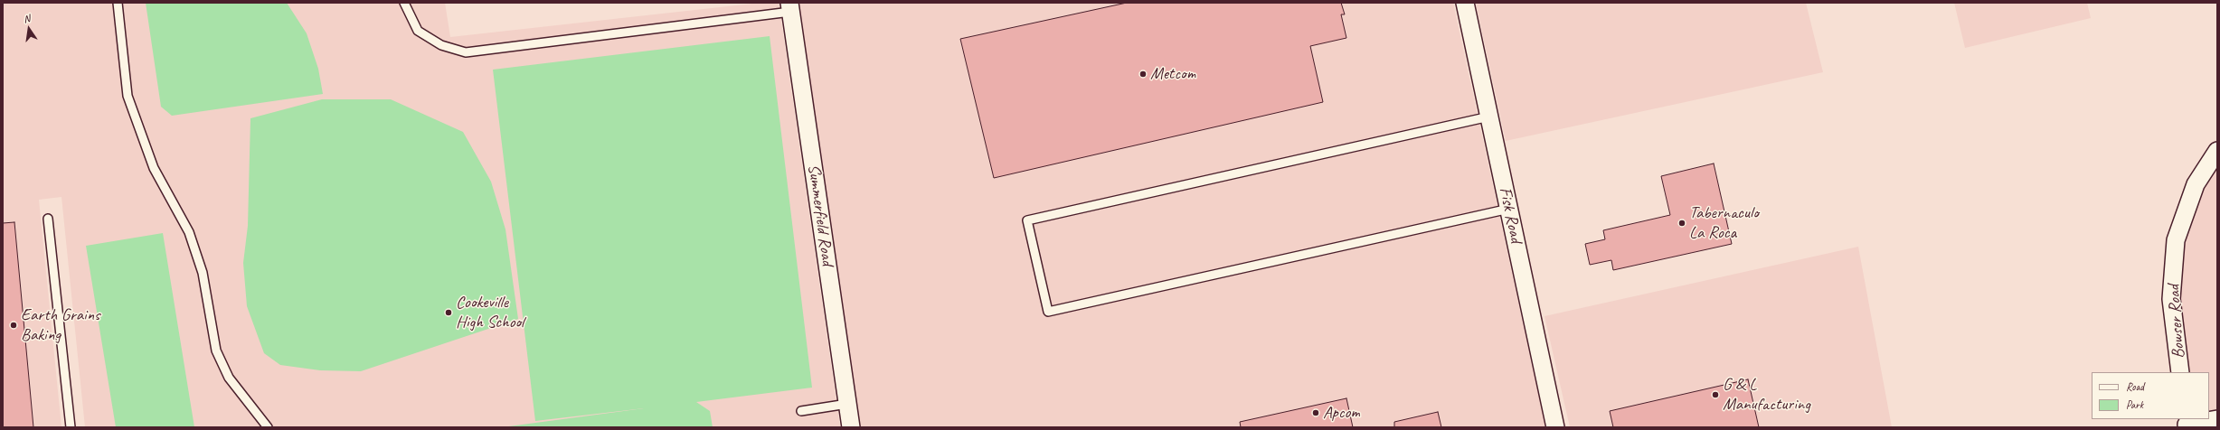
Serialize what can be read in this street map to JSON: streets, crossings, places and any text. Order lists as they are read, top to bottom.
{
  "streets": {
    "street": ["Summerfield Road", "Fisk Road", "Bowser Road"]
  },
  "places": [
    "Metcom",
    "Tabernaculo La Roca",
    "Cookeville High School",
    "Earth Grains Baking",
    "G & L Manufacturing",
    "Apcom"
  ],
  "legend": ["Road", "Park"],
  "north": "top"
}
